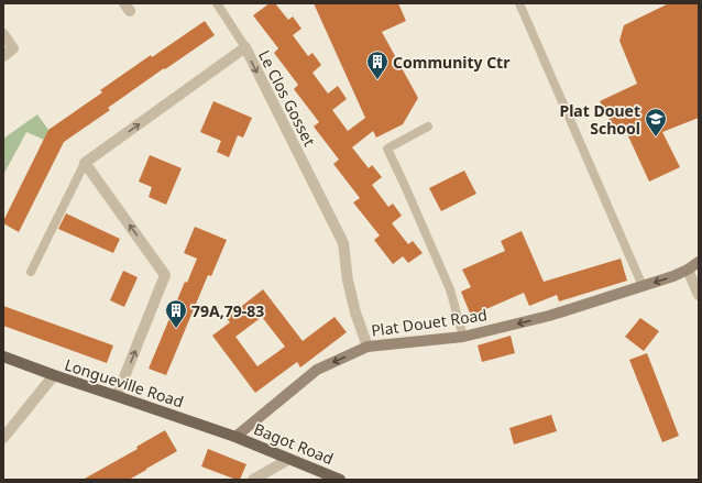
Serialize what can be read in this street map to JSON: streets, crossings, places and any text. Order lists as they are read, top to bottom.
{
  "streets": {
    "main road": ["Plat Douet Road", "Longueville Road", "Bagot Road"],
    "street": ["Le Clos Gosset"]
  },
  "crossings": [
    ["Le Clos Gosset", "Plat Douet Road"],
    ["Plat Douet Road", "Longueville Road"],
    ["Plat Douet Road", "Bagot Road"],
    ["Longueville Road", "Bagot Road"]
  ],
  "one_way": ["Plat Douet Road"],
  "places": {
    "building": ["Community Ctr", "79A,79-83"],
    "school or university": ["Plat Douet School"]
  }
}
